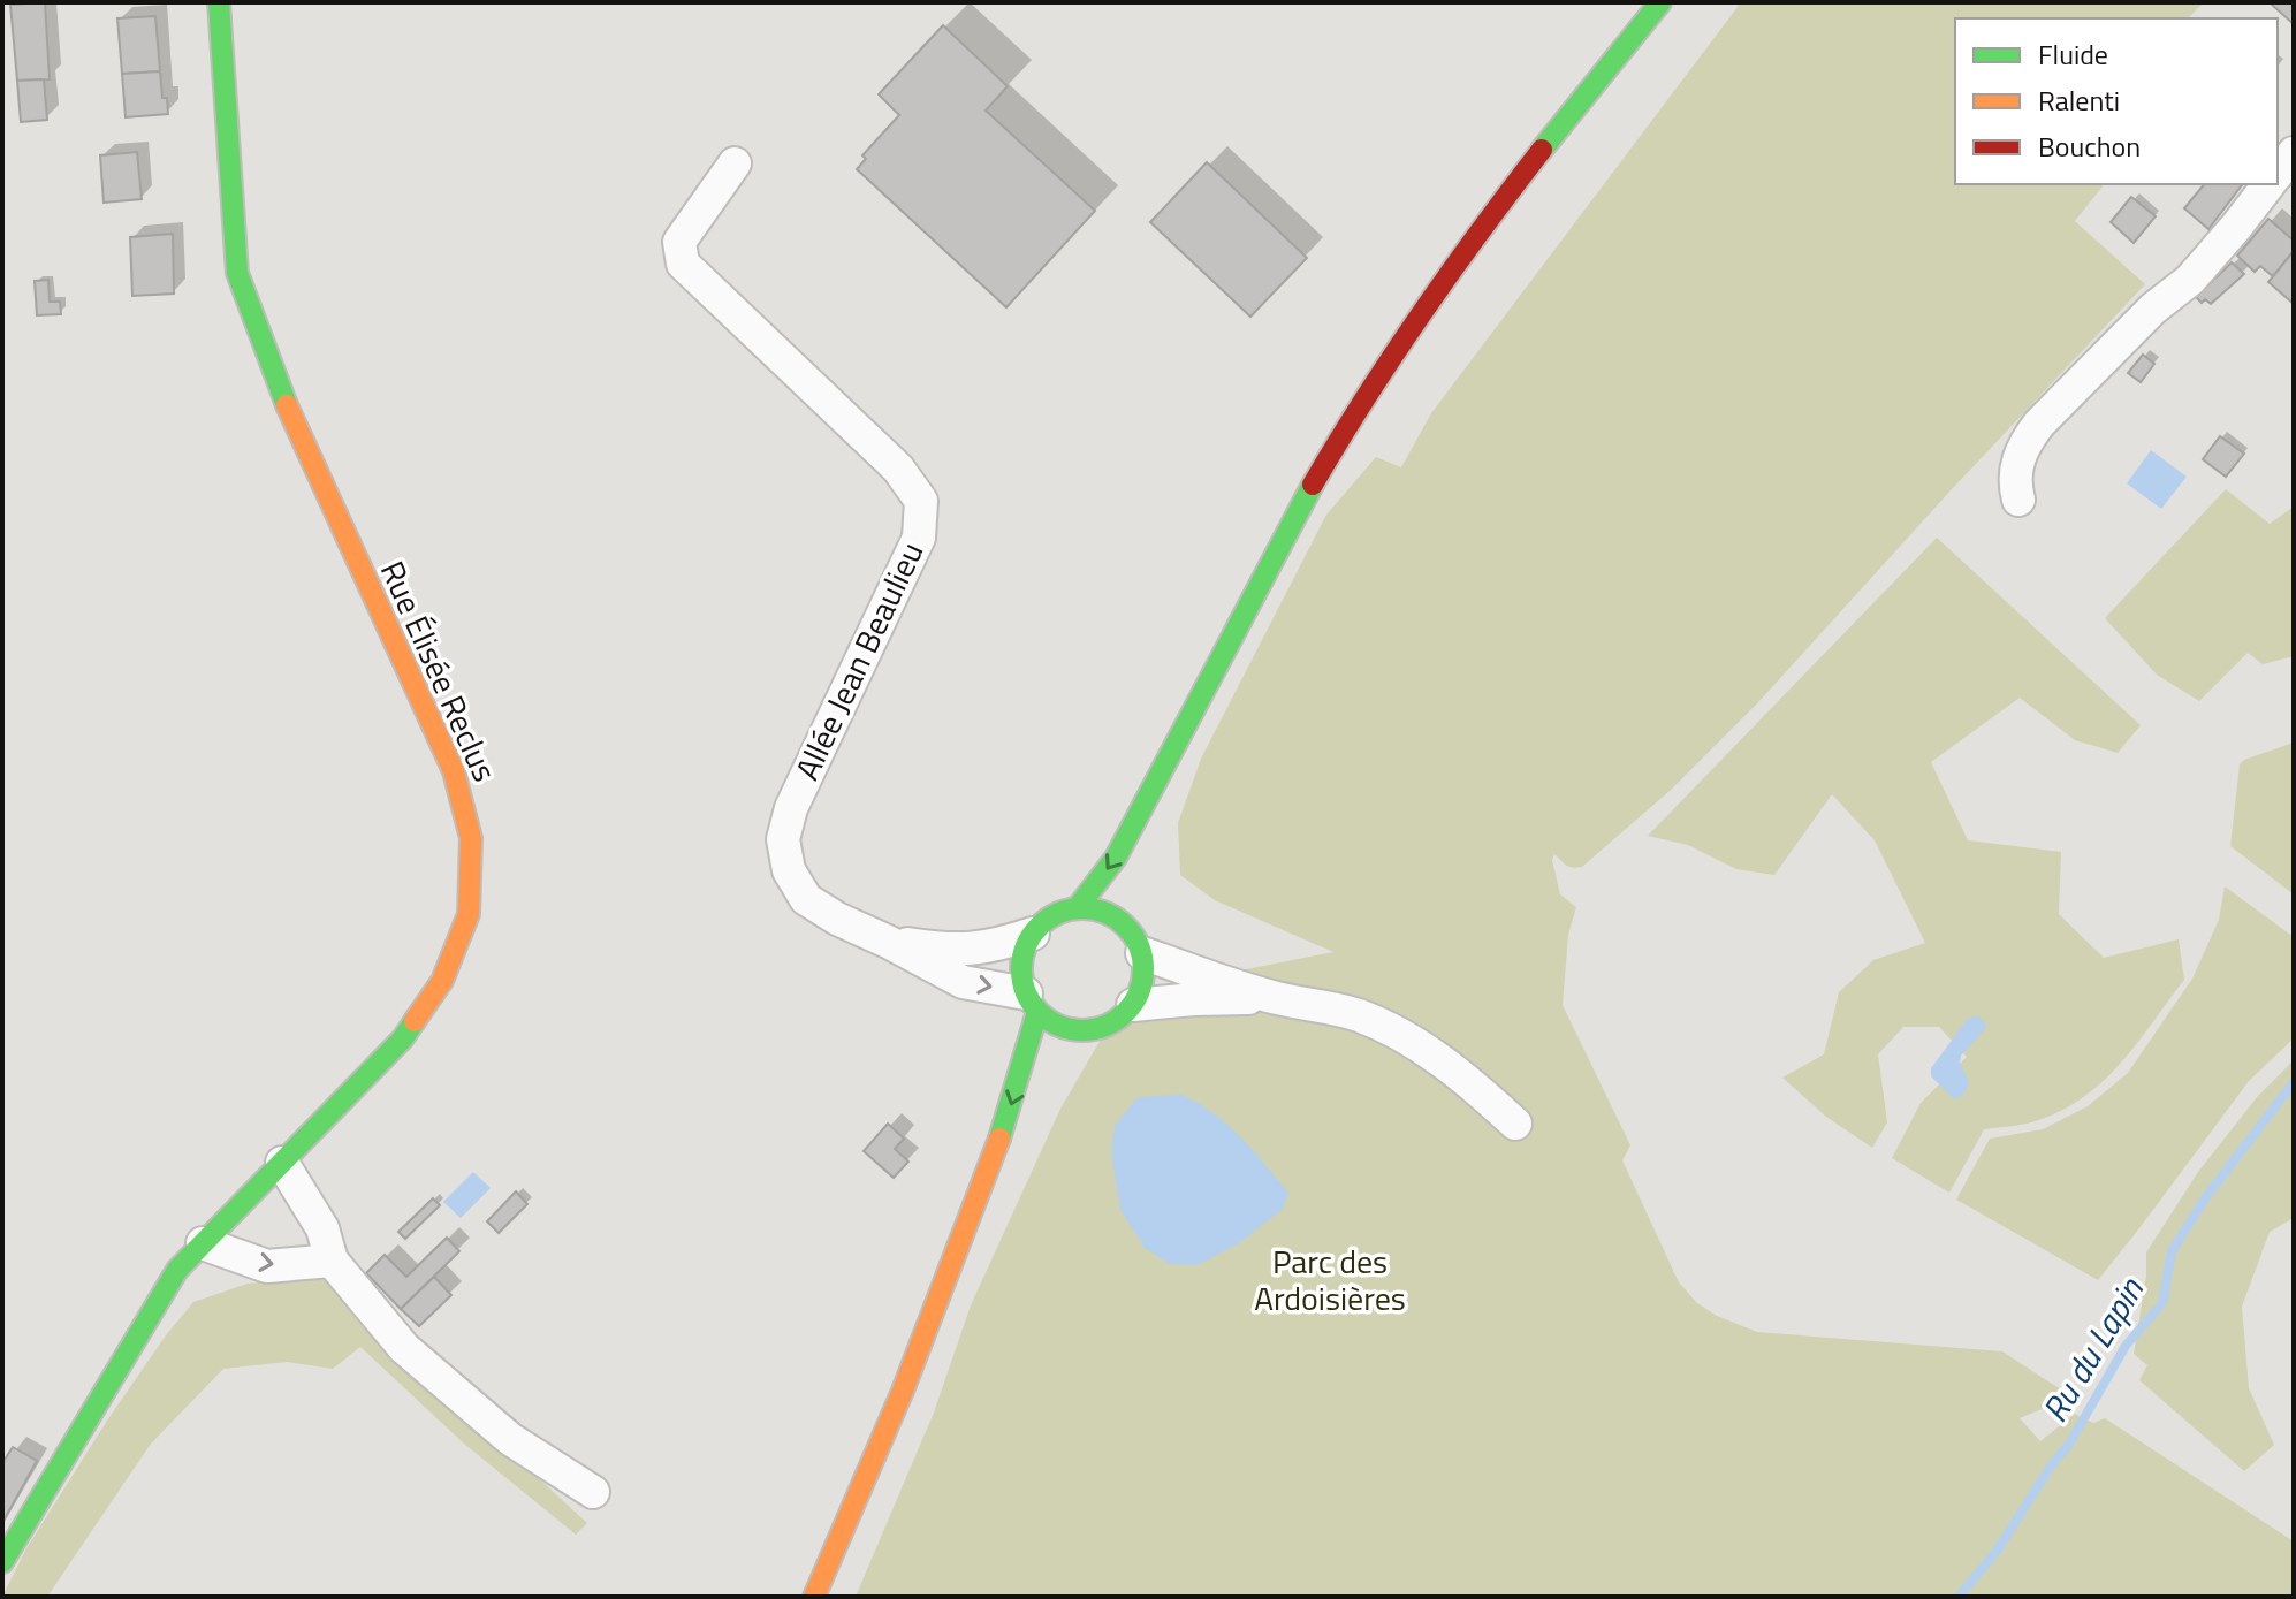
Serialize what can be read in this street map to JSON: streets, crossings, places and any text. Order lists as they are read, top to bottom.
{
  "streets": {
    "main road": ["Rue Élisée Reclus"],
    "street": ["Allée Jean Beaulieu"]
  },
  "water": ["Ru du Lapin"],
  "parks": ["Parc des Ardoisières"],
  "legend": ["Fluide", "Ralenti", "Bouchon"]
}
